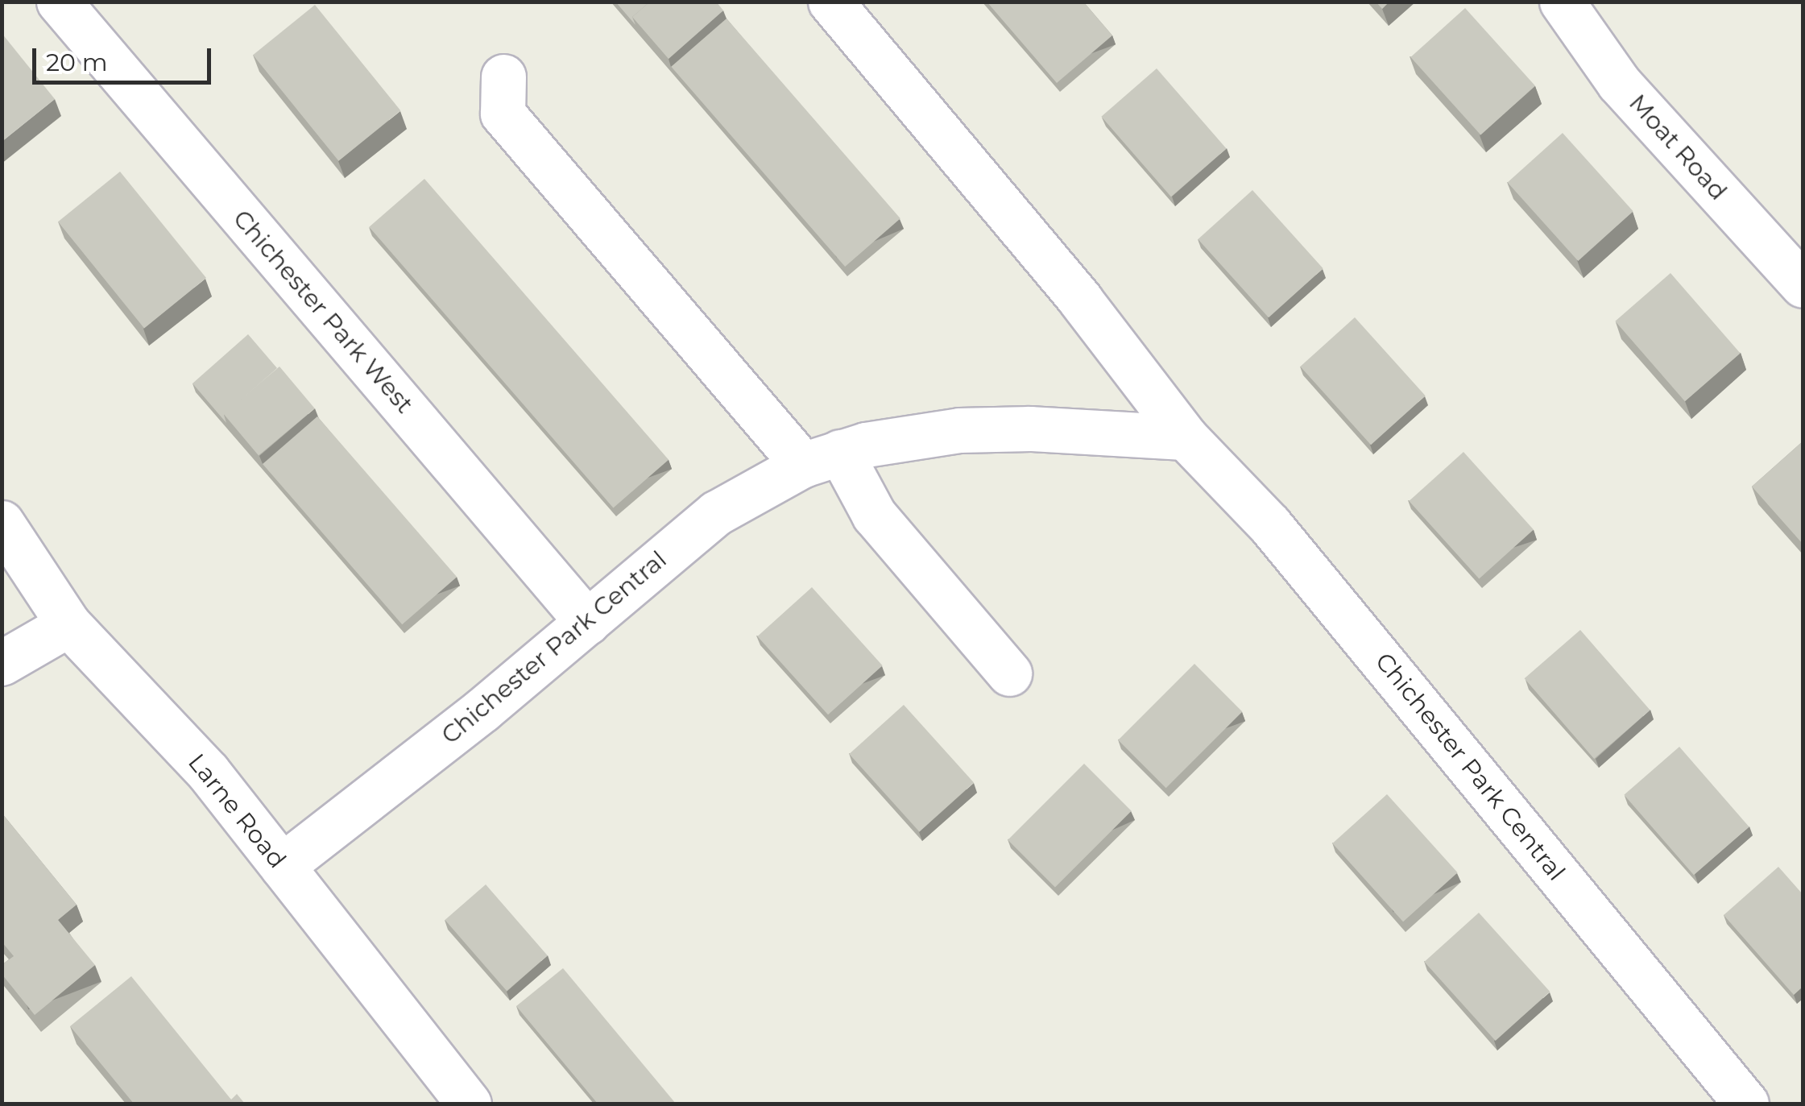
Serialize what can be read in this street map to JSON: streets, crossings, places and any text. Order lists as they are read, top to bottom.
{
  "streets": {
    "street": [
      "Moat Road",
      "Chichester Park West",
      "Chichester Park Central",
      "Larne Road"
    ]
  },
  "crossings": [
    ["Chichester Park West", "Chichester Park Central"],
    ["Chichester Park Central", "Larne Road"]
  ],
  "scale_bar": "20 m"
}
